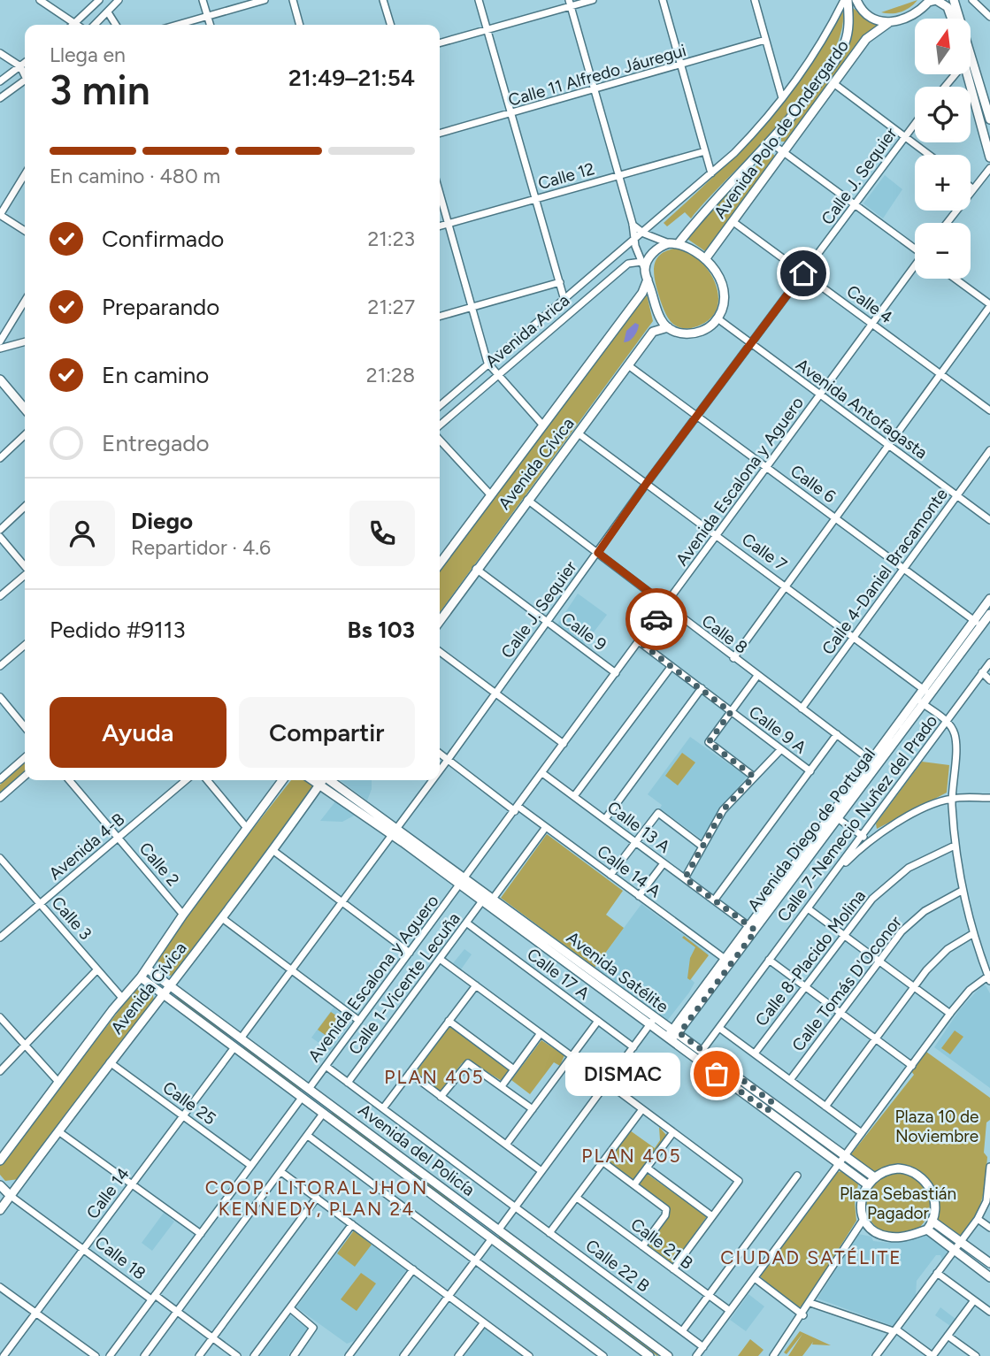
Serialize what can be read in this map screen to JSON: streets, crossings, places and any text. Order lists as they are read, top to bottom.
{
  "streets": {
    "main road": [
      "Avenida Polo de Ondergardo",
      "Avenida Cívica",
      "Avenida Diego de Portugal",
      "Avenida Satélite",
      "Avenida del Policía"
    ],
    "street": [
      "Calle 11 Alfredo Jáuregui",
      "Calle 12",
      "Calle J. Sequier",
      "Calle 4",
      "Avenida Arica",
      "Avenida Antofagasta",
      "Avenida Escalona y Aguero",
      "Calle 6",
      "Calle 7",
      "Calle 4-Daniel Bracamonte",
      "Calle 9",
      "Calle 8",
      "Calle 9 A",
      "Calle 7-Nemecio Nuñez del Prado",
      "Calle 13 A",
      "Avenida 4-B",
      "Calle 2",
      "Calle 14 A",
      "Calle 3",
      "Calle 8-Placido Molina",
      "Calle 17 A",
      "Calle 1-Vicente Lecuña",
      "Calle Tomás D'Oconor",
      "Calle 25",
      "Calle 14",
      "Calle 21 B",
      "Calle 18",
      "Calle 22 B"
    ]
  },
  "crossings": [
    ["Avenida Polo de Ondergardo", "Calle 4"],
    ["Avenida Polo de Ondergardo", "Avenida Arica"],
    ["Avenida Polo de Ondergardo", "Avenida Antofagasta"],
    ["Avenida Polo de Ondergardo", "Avenida Cívica"],
    ["Calle J. Sequier", "Calle 4"],
    ["Calle J. Sequier", "Avenida Antofagasta"],
    ["Calle J. Sequier", "Calle 6"],
    ["Calle J. Sequier", "Calle 7"],
    ["Calle J. Sequier", "Calle 9"],
    ["Calle J. Sequier", "Calle 8"],
    ["Calle J. Sequier", "Calle 14 A"],
    ["Calle J. Sequier", "Avenida Satélite"],
    ["Calle 4", "Avenida Escalona y Aguero"],
    ["Avenida Arica", "Avenida Antofagasta"],
    ["Avenida Arica", "Avenida Cívica"],
    ["Avenida Antofagasta", "Avenida Cívica"],
    ["Avenida Antofagasta", "Avenida Escalona y Aguero"],
    ["Avenida Antofagasta", "Calle 4-Daniel Bracamonte"],
    ["Avenida Cívica", "Calle 6"],
    ["Avenida Cívica", "Calle 7"],
    ["Avenida Cívica", "Calle 9"],
    ["Avenida Cívica", "Calle 8"],
    ["Avenida Cívica", "Calle 2"],
    ["Avenida Cívica", "Calle 3"],
    ["Avenida Cívica", "Calle 25"],
    ["Avenida Cívica", "Avenida del Policía"],
    ["Avenida Cívica", "Calle 18"],
    ["Avenida Escalona y Aguero", "Calle 6"],
    ["Avenida Escalona y Aguero", "Calle 7"],
    ["Avenida Escalona y Aguero", "Calle 9"],
    ["Avenida Escalona y Aguero", "Calle 8"],
    ["Avenida Escalona y Aguero", "Calle 9 A"],
    ["Avenida Escalona y Aguero", "Calle 13 A"],
    ["Avenida Escalona y Aguero", "Calle 14 A"],
    ["Avenida Escalona y Aguero", "Avenida Satélite"],
    ["Avenida Escalona y Aguero", "Avenida del Policía"],
    ["Avenida Escalona y Aguero", "Calle 22 B"],
    ["Calle 6", "Calle 4-Daniel Bracamonte"],
    ["Calle 6", "Avenida Diego de Portugal"],
    ["Calle 7", "Calle 4-Daniel Bracamonte"],
    ["Calle 7", "Avenida Diego de Portugal"],
    ["Calle 4-Daniel Bracamonte", "Calle 8"],
    ["Calle 8", "Avenida Diego de Portugal"],
    ["Calle 7-Nemecio Nuñez del Prado", "Avenida Satélite"],
    ["Calle 13 A", "Avenida Diego de Portugal"],
    ["Avenida Diego de Portugal", "Calle 14 A"],
    ["Avenida Diego de Portugal", "Avenida Satélite"],
    ["Avenida 4-B", "Calle 2"],
    ["Avenida 4-B", "Calle 3"],
    ["Calle 14 A", "Calle 1-Vicente Lecuña"],
    ["Avenida Satélite", "Calle 1-Vicente Lecuña"],
    ["Calle 17 A", "Calle 1-Vicente Lecuña"],
    ["Calle 1-Vicente Lecuña", "Calle 22 B"],
    ["Calle 25", "Calle 14"],
    ["Avenida del Policía", "Calle 14"],
    ["Calle 14", "Calle 18"]
  ],
  "districts": [
    "PLAN 405",
    "PLAN 405",
    "COOP. LITORAL JHON KENNEDY, PLAN 24",
    "CIUDAD SATÉLITE"
  ],
  "parks": ["Plaza 10 de Noviembre", "Plaza Sebastián Pagador"],
  "places": ["DISMAC"],
  "north": "top",
  "page": {
    "map_buttons": ["+", "−"],
    "heading": ["3 min", "Llega en", "21:49–21:54"],
    "panel": [
      "Diego",
      "Repartidor · 4.6",
      "Pedido #9113",
      "Bs 103"
    ],
    "bar": "En camino · 480 m",
    "list": [
      ["Confirmado", "21:23"],
      ["Preparando", "21:27"],
      ["En camino", "21:28"],
      "Entregado"
    ],
    "buttons": ["Ayuda", "Compartir"],
    "bubble": "DISMAC"
  }
}
